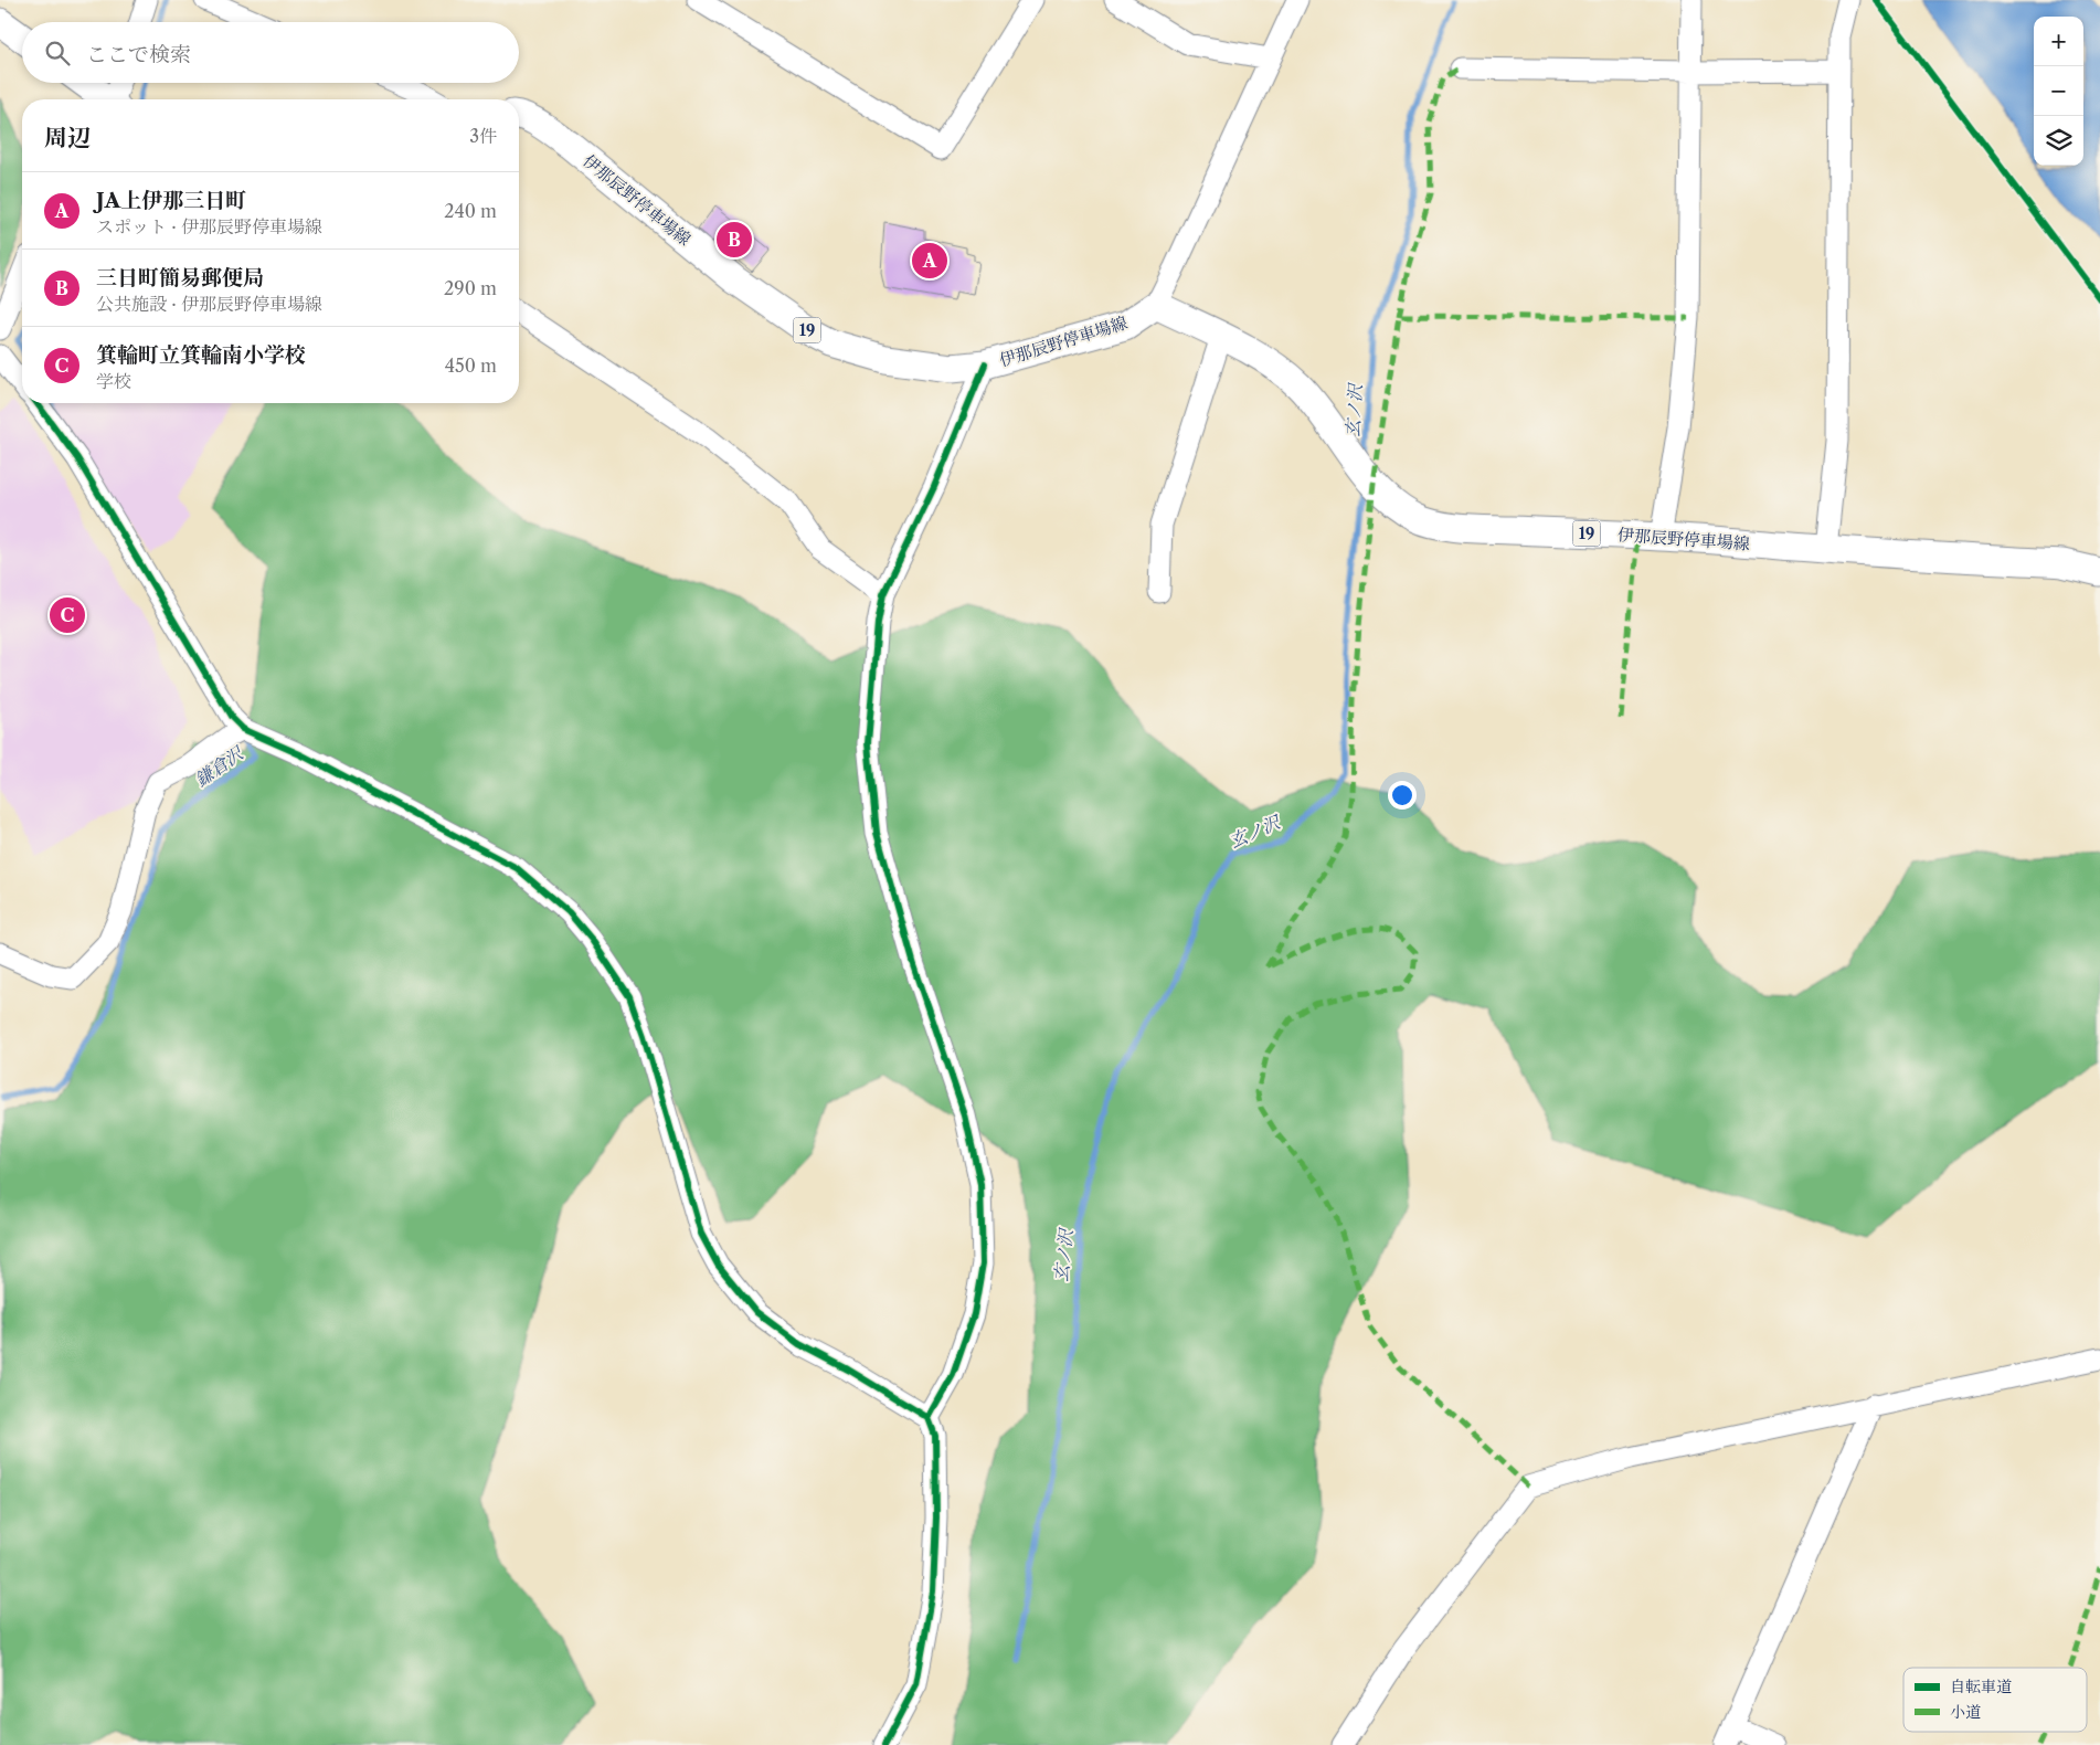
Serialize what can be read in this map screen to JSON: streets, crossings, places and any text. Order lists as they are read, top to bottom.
{
  "streets": {
    "main road": ["伊那辰野停車場線", "19"]
  },
  "water": ["玄ノ沢", "鎌倉沢"],
  "legend": ["自転車道", "小道"],
  "page": {
    "map_buttons": ["+", "−"],
    "search": "ここで検索",
    "heading": ["周辺", "3件"],
    "list": [
      {
        "mark": "A",
        "name": "JA上伊那三日町",
        "note": "スポット · 伊那辰野停車場線",
        "value": "240 m"
      },
      {
        "mark": "B",
        "name": "三日町簡易郵便局",
        "note": "公共施設 · 伊那辰野停車場線",
        "value": "290 m"
      },
      {
        "mark": "C",
        "name": "箕輪町立箕輪南小学校",
        "note": "学校",
        "value": "450 m"
      }
    ],
    "pins": ["B", "A", "C"]
  }
}
